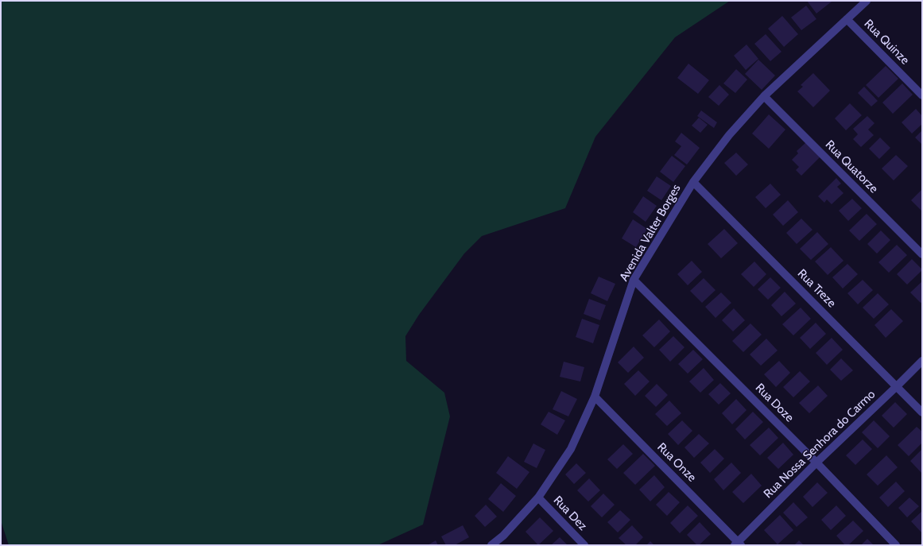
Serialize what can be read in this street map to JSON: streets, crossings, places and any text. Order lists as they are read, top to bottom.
{
  "streets": {
    "street": [
      "Rua Quinze",
      "Rua Quatorze",
      "Avenida Valter Borges",
      "Rua Treze",
      "Rua Doze",
      "Rua Nossa Senhora do Carmo",
      "Rua Onze",
      "Rua Dez"
    ]
  },
  "crossings": [
    ["Rua Quinze", "Avenida Valter Borges"],
    ["Rua Quatorze", "Avenida Valter Borges"],
    ["Avenida Valter Borges", "Rua Treze"],
    ["Avenida Valter Borges", "Rua Doze"],
    ["Avenida Valter Borges", "Rua Onze"],
    ["Avenida Valter Borges", "Rua Dez"],
    ["Rua Treze", "Rua Nossa Senhora do Carmo"],
    ["Rua Doze", "Rua Nossa Senhora do Carmo"],
    ["Rua Nossa Senhora do Carmo", "Rua Onze"]
  ]
}
